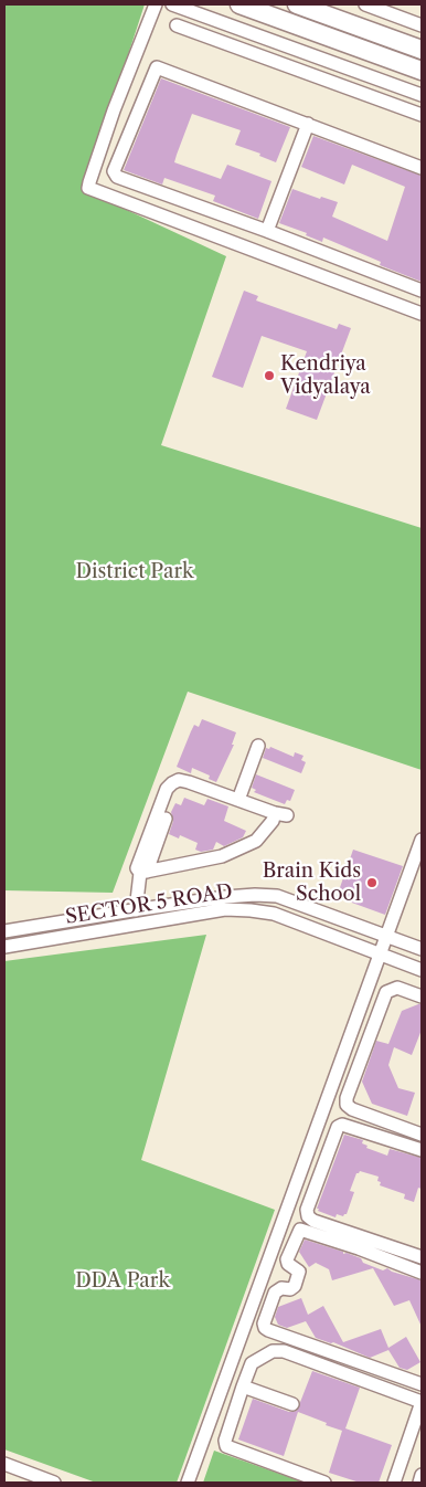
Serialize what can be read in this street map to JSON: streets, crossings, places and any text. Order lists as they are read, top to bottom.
{
  "streets": {
    "street": ["SECTOR 5 ROAD"]
  },
  "parks": ["District Park", "DDA Park"],
  "places": ["Kendriya Vidyalaya", "Brain Kids School"]
}
